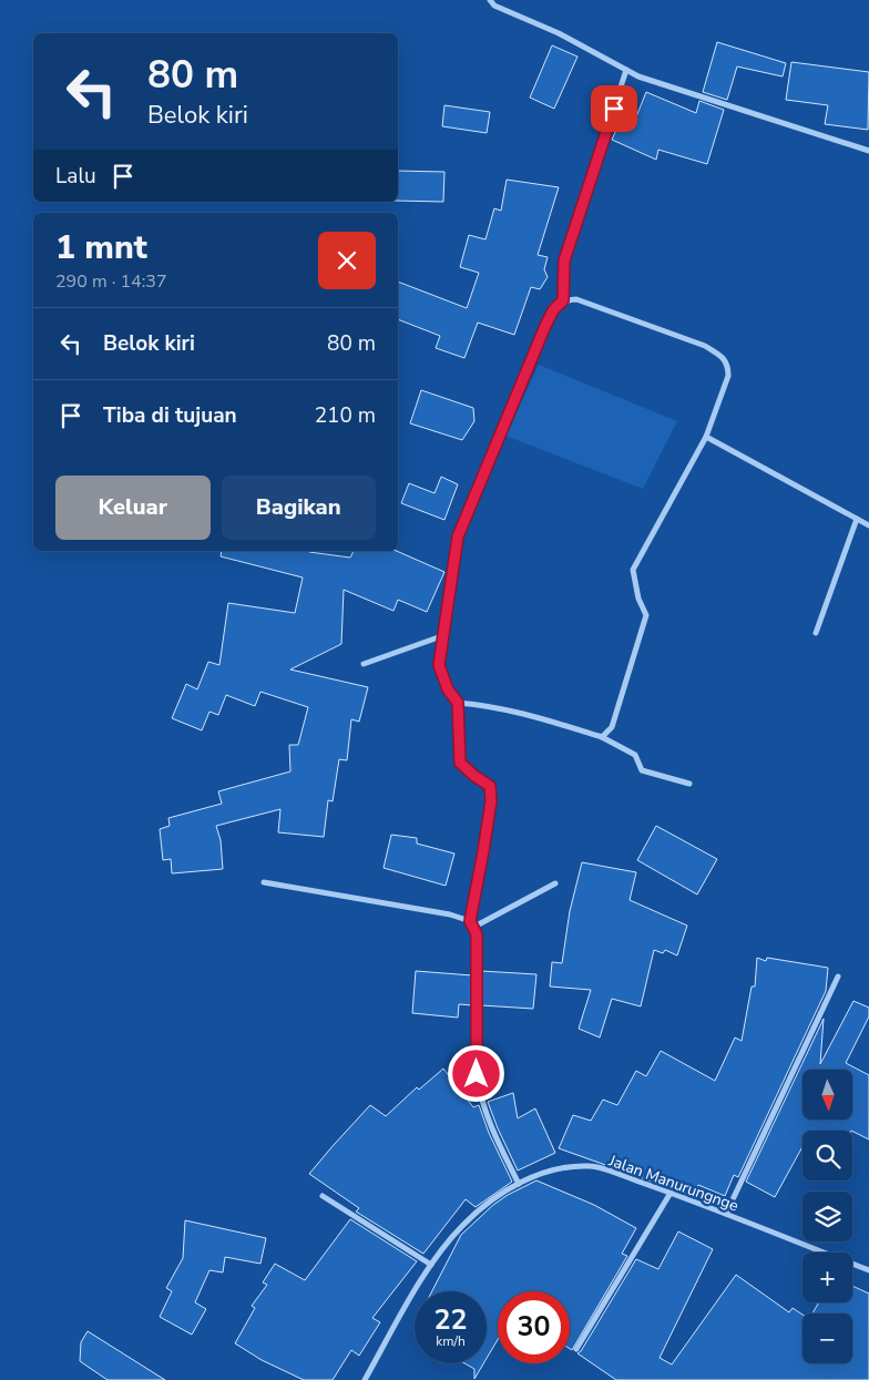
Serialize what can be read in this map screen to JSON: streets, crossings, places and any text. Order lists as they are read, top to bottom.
{
  "streets": {
    "street": ["Jalan Manurungnge"]
  },
  "north": "bottom",
  "page": {
    "turn": ["80 m", "Belok kiri"],
    "then": "Lalu",
    "heading": ["1 mnt", "290 m · 14:37"],
    "list": [
      {
        "name": "Belok kiri",
        "value": "80 m"
      },
      {
        "name": "Tiba di tujuan",
        "value": "210 m"
      }
    ],
    "buttons": ["Keluar", "Bagikan"],
    "map_buttons": ["+", "−"],
    "speed": "22 km/h",
    "limit": "30"
  }
}
